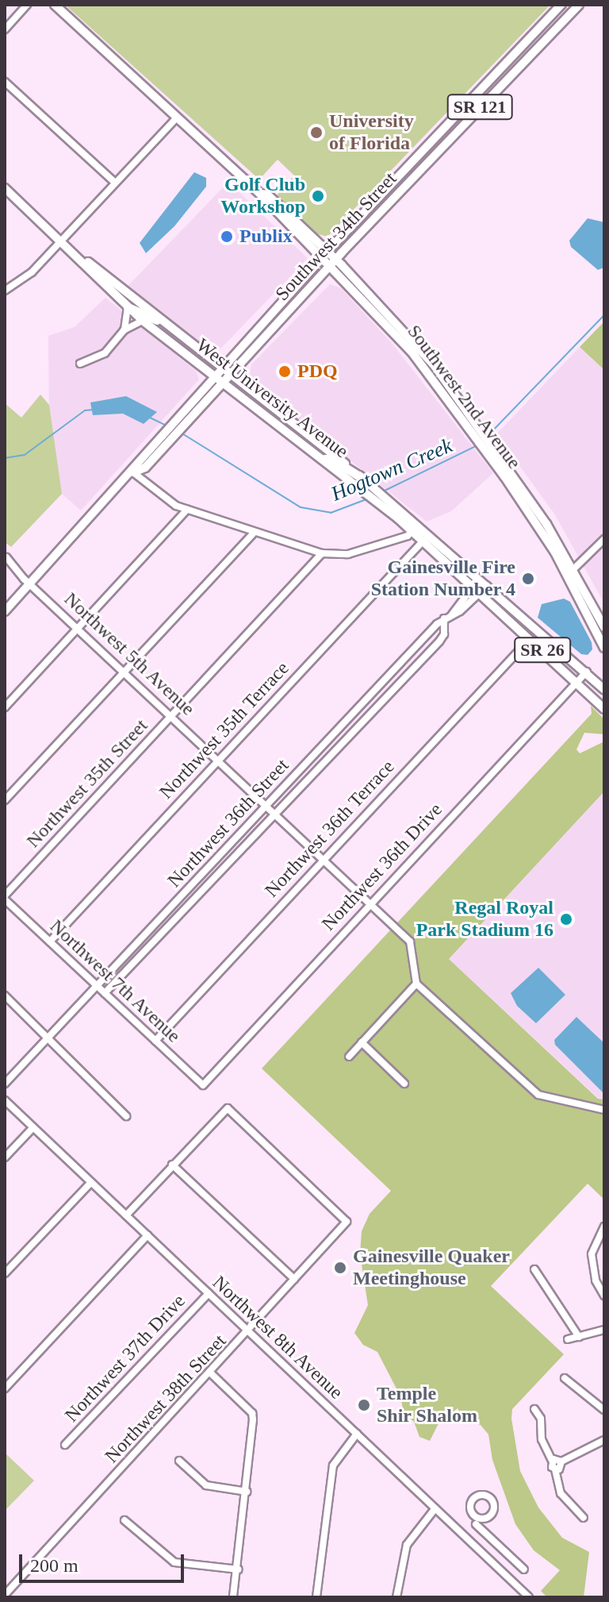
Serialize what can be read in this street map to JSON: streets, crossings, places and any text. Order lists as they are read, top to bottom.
{
  "streets": {
    "main road": [
      "SR 121",
      "Southwest 34th Street",
      "Southwest 2nd Avenue",
      "West University Avenue",
      "SR 26"
    ],
    "street": [
      "Northwest 5th Avenue",
      "Northwest 35th Terrace",
      "Northwest 35th Street",
      "Northwest 36th Street",
      "Northwest 36th Terrace",
      "Northwest 36th Drive",
      "Northwest 7th Avenue",
      "Northwest 8th Avenue",
      "Northwest 37th Drive",
      "Northwest 38th Street"
    ]
  },
  "crossings": [
    ["SR 121", "Southwest 34th Street"],
    ["SR 121", "West University Avenue"],
    ["SR 121", "Northwest 5th Avenue"],
    ["Southwest 34th Street", "Southwest 2nd Avenue"],
    ["Southwest 34th Street", "West University Avenue"],
    ["West University Avenue", "Northwest 35th Terrace"],
    ["West University Avenue", "Northwest 36th Street"],
    ["West University Avenue", "Northwest 36th Terrace"],
    ["West University Avenue", "Northwest 36th Drive"],
    ["Northwest 5th Avenue", "Northwest 35th Terrace"],
    ["Northwest 5th Avenue", "Northwest 35th Street"],
    ["Northwest 5th Avenue", "Northwest 36th Street"],
    ["Northwest 5th Avenue", "Northwest 36th Terrace"],
    ["Northwest 5th Avenue", "Northwest 36th Drive"],
    ["Northwest 35th Terrace", "Northwest 7th Avenue"],
    ["Northwest 35th Street", "Northwest 7th Avenue"],
    ["Northwest 36th Street", "Northwest 7th Avenue"],
    ["Northwest 36th Terrace", "Northwest 7th Avenue"],
    ["Northwest 36th Drive", "Northwest 7th Avenue"],
    ["Northwest 8th Avenue", "Northwest 37th Drive"],
    ["Northwest 8th Avenue", "Northwest 38th Street"]
  ],
  "water": ["Hogtown Creek"],
  "places": [
    "University of Florida",
    "Golf Club Workshop",
    "Publix",
    "PDQ",
    "Gainesville Fire Station Number 4",
    "Regal Royal Park Stadium 16",
    "Gainesville Quaker Meetinghouse",
    "Temple Shir Shalom"
  ],
  "scale_bar": "200 m"
}
